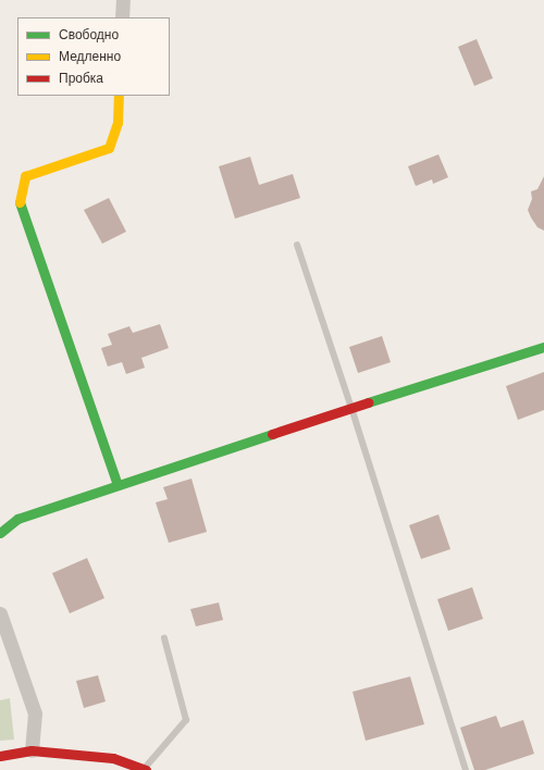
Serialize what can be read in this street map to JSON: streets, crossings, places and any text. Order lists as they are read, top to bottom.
{
  "legend": ["Свободно", "Медленно", "Пробка"]
}
